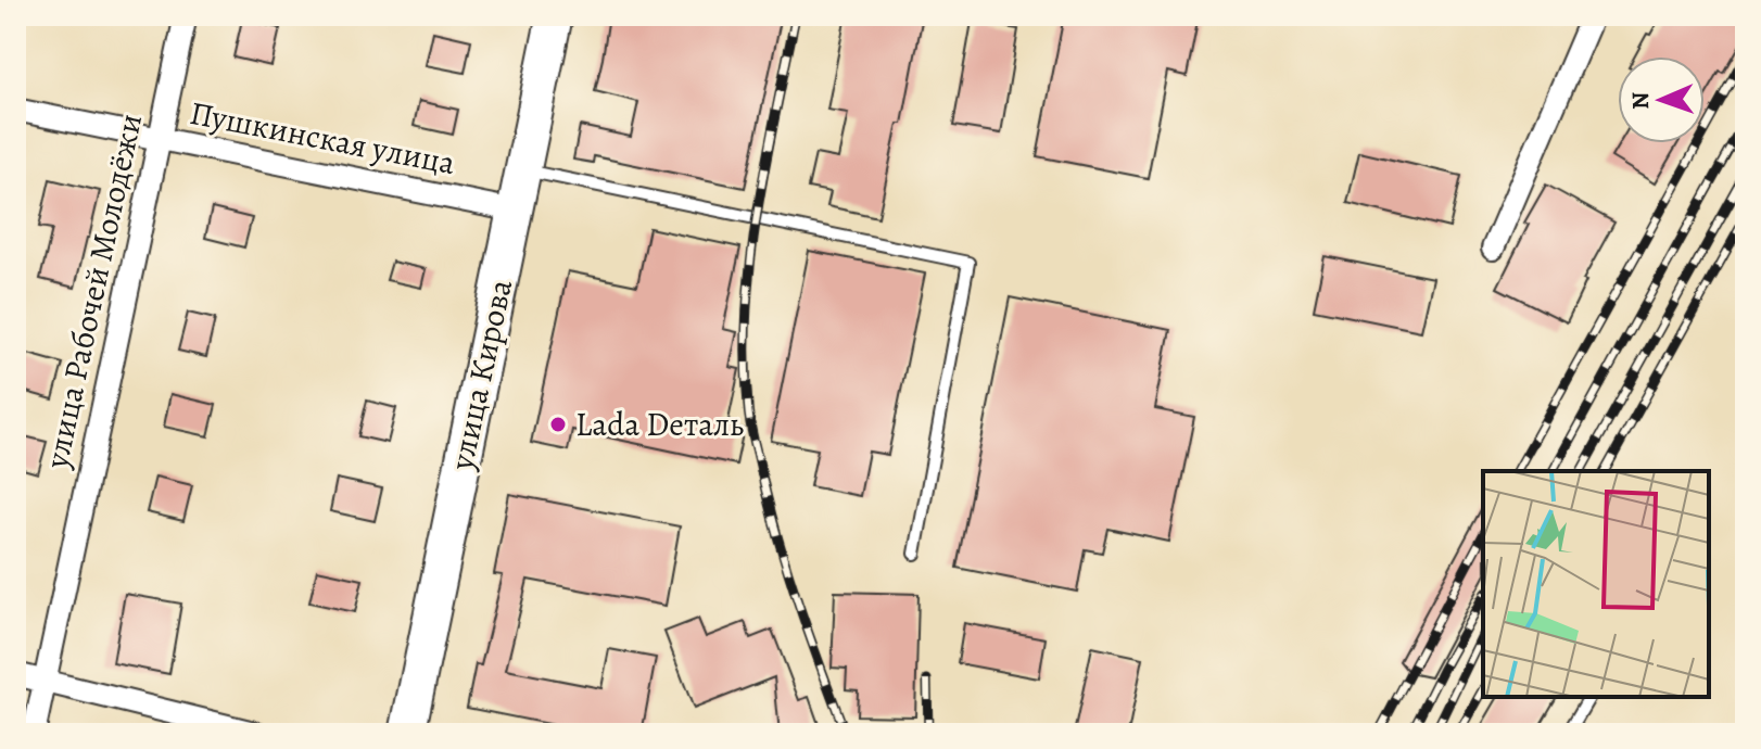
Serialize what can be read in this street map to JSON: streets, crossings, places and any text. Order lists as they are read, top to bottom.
{
  "streets": {
    "main road": ["улица Кирова"],
    "street": ["Пушкинская улица", "улица Рабочей Молодёжи"]
  },
  "crossings": [
    ["Пушкинская улица", "улица Рабочей Молодёжи"],
    ["Пушкинская улица", "улица Кирова"]
  ],
  "places": ["Lada Dеталь"],
  "north": "left"
}
